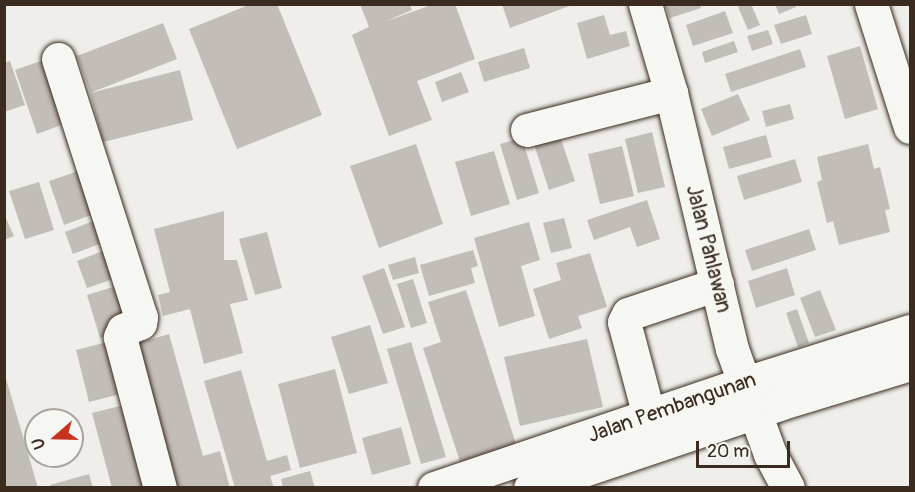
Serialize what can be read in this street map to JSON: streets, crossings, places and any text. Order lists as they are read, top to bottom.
{
  "streets": {
    "main road": ["Jalan Pahlawan", "Jalan Pembangunan"]
  },
  "crossings": [
    ["Jalan Pahlawan", "Jalan Pembangunan"]
  ],
  "scale_bar": "20 m",
  "north": "left"
}
